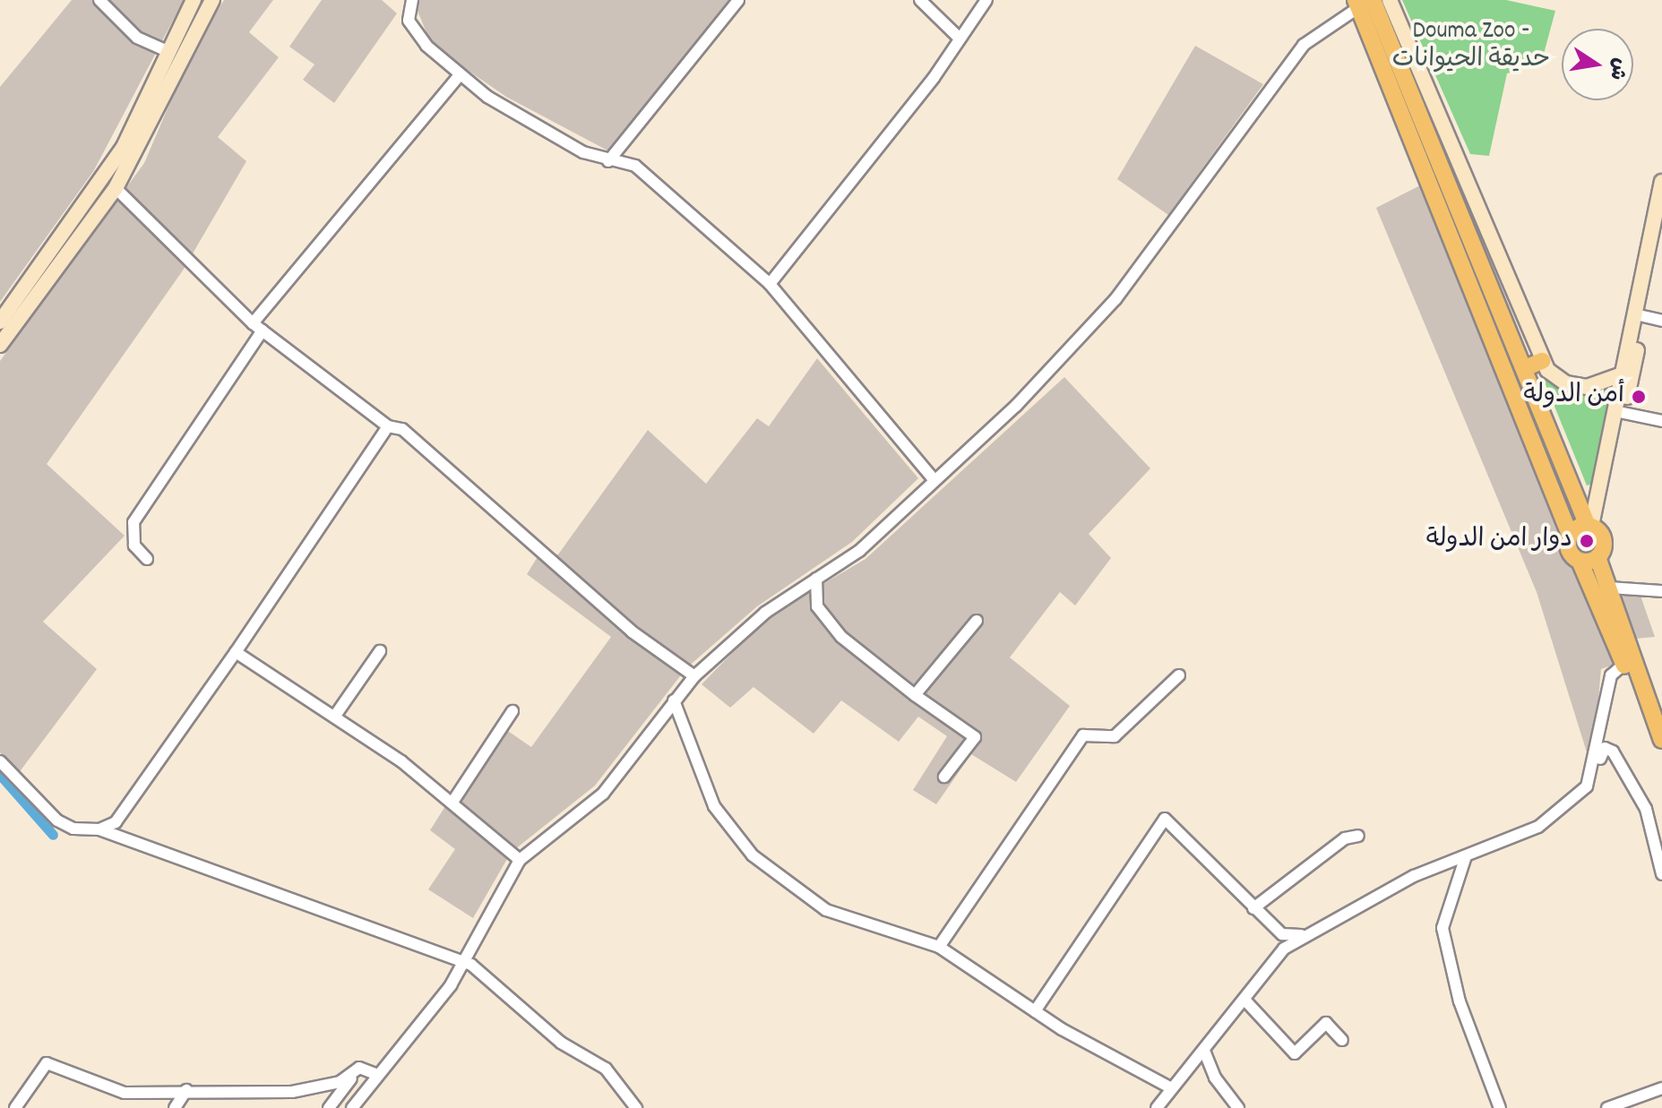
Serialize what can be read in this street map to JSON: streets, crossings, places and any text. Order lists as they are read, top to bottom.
{
  "parks": ["Douma Zoo - حديقة الحيوانات"],
  "places": ["أمن الدولة", "دوار امن الدولة"],
  "north": "right"
}
